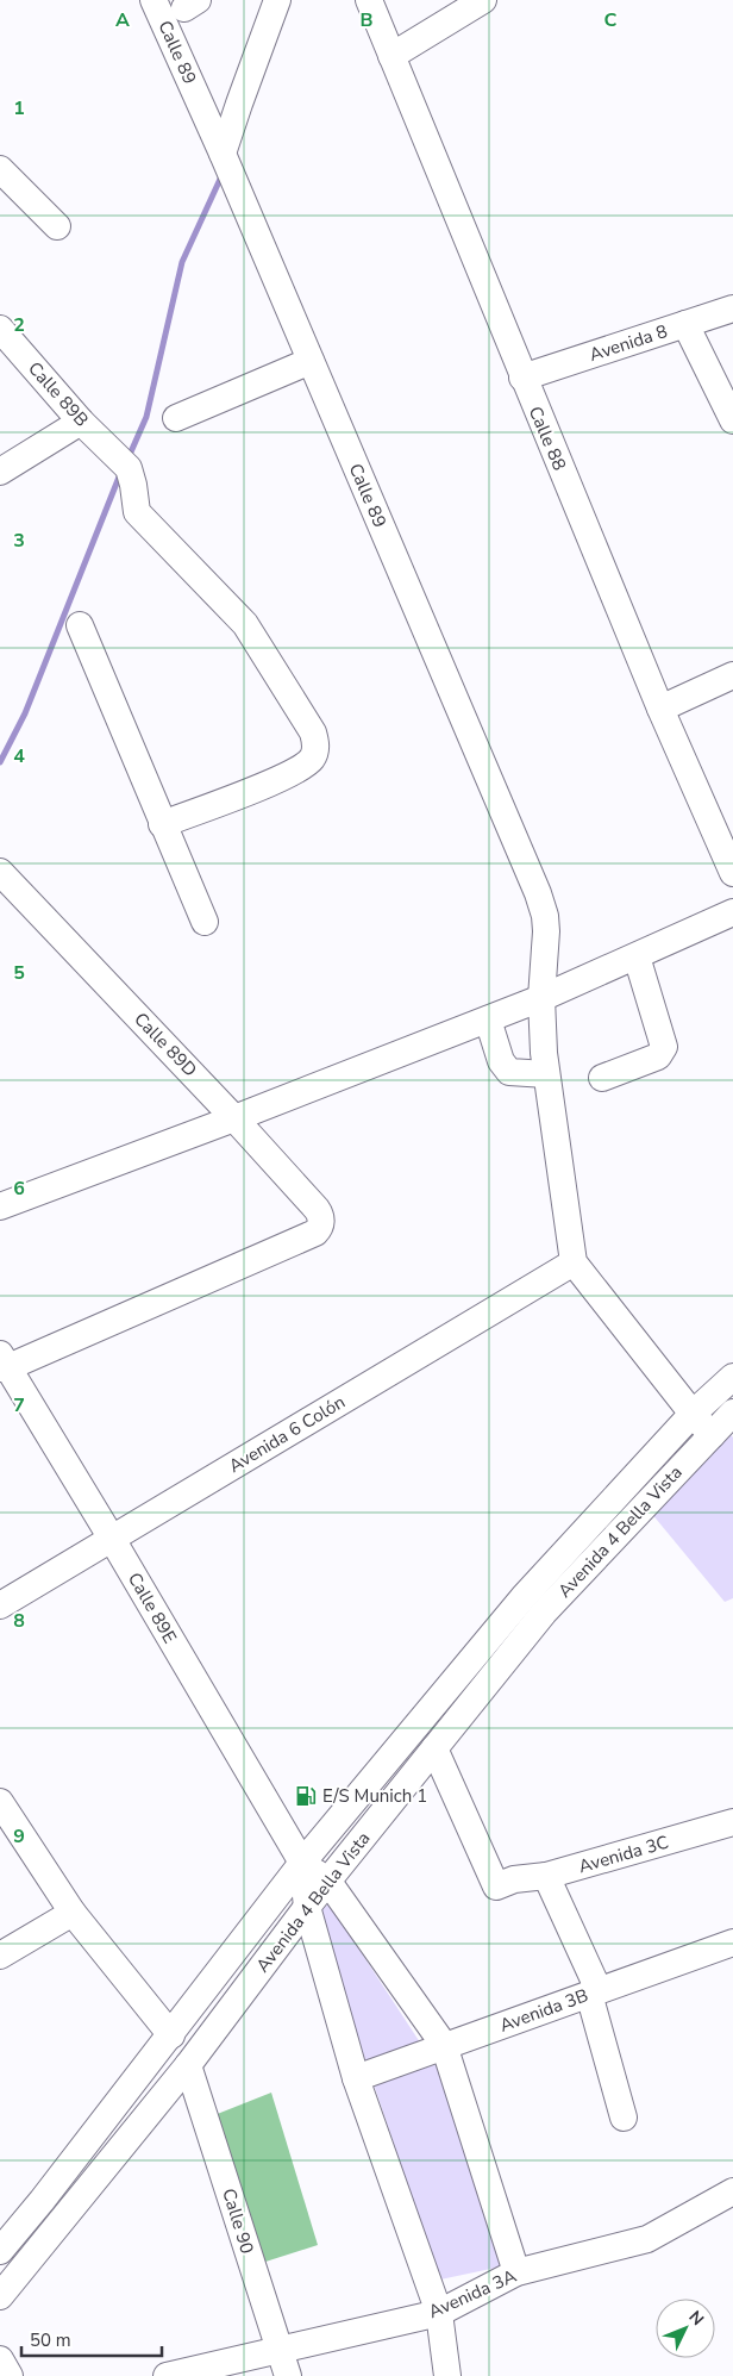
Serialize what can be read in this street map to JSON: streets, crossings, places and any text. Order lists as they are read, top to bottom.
{
  "streets": {
    "street": [
      "Calle 89",
      "Avenida 8",
      "Calle 89B",
      "Calle 88",
      "Calle 89D",
      "Avenida 6 Colón",
      "Avenida 4 Bella Vista",
      "Calle 89E",
      "Avenida 3C",
      "Avenida 3B",
      "Calle 90",
      "Avenida 3A"
    ]
  },
  "crossings": [
    ["Calle 89", "Avenida 6 Colón"],
    ["Avenida 8", "Calle 88"],
    ["Calle 89D", "Calle 89E"],
    ["Avenida 6 Colón", "Calle 89E"],
    ["Avenida 4 Bella Vista", "Calle 89E"],
    ["Avenida 4 Bella Vista", "Avenida 3C"],
    ["Avenida 4 Bella Vista", "Calle 90"],
    ["Calle 90", "Avenida 3A"]
  ],
  "places": {
    "fuel station": ["E/S Munich 1"]
  },
  "scale_bar": "50 m",
  "north": "top right",
  "grid": {
    "columns": ["A", "B", "C"],
    "rows": [
      "1",
      "2",
      "3",
      "4",
      "5",
      "6",
      "7",
      "8",
      "9"
    ]
  }
}
